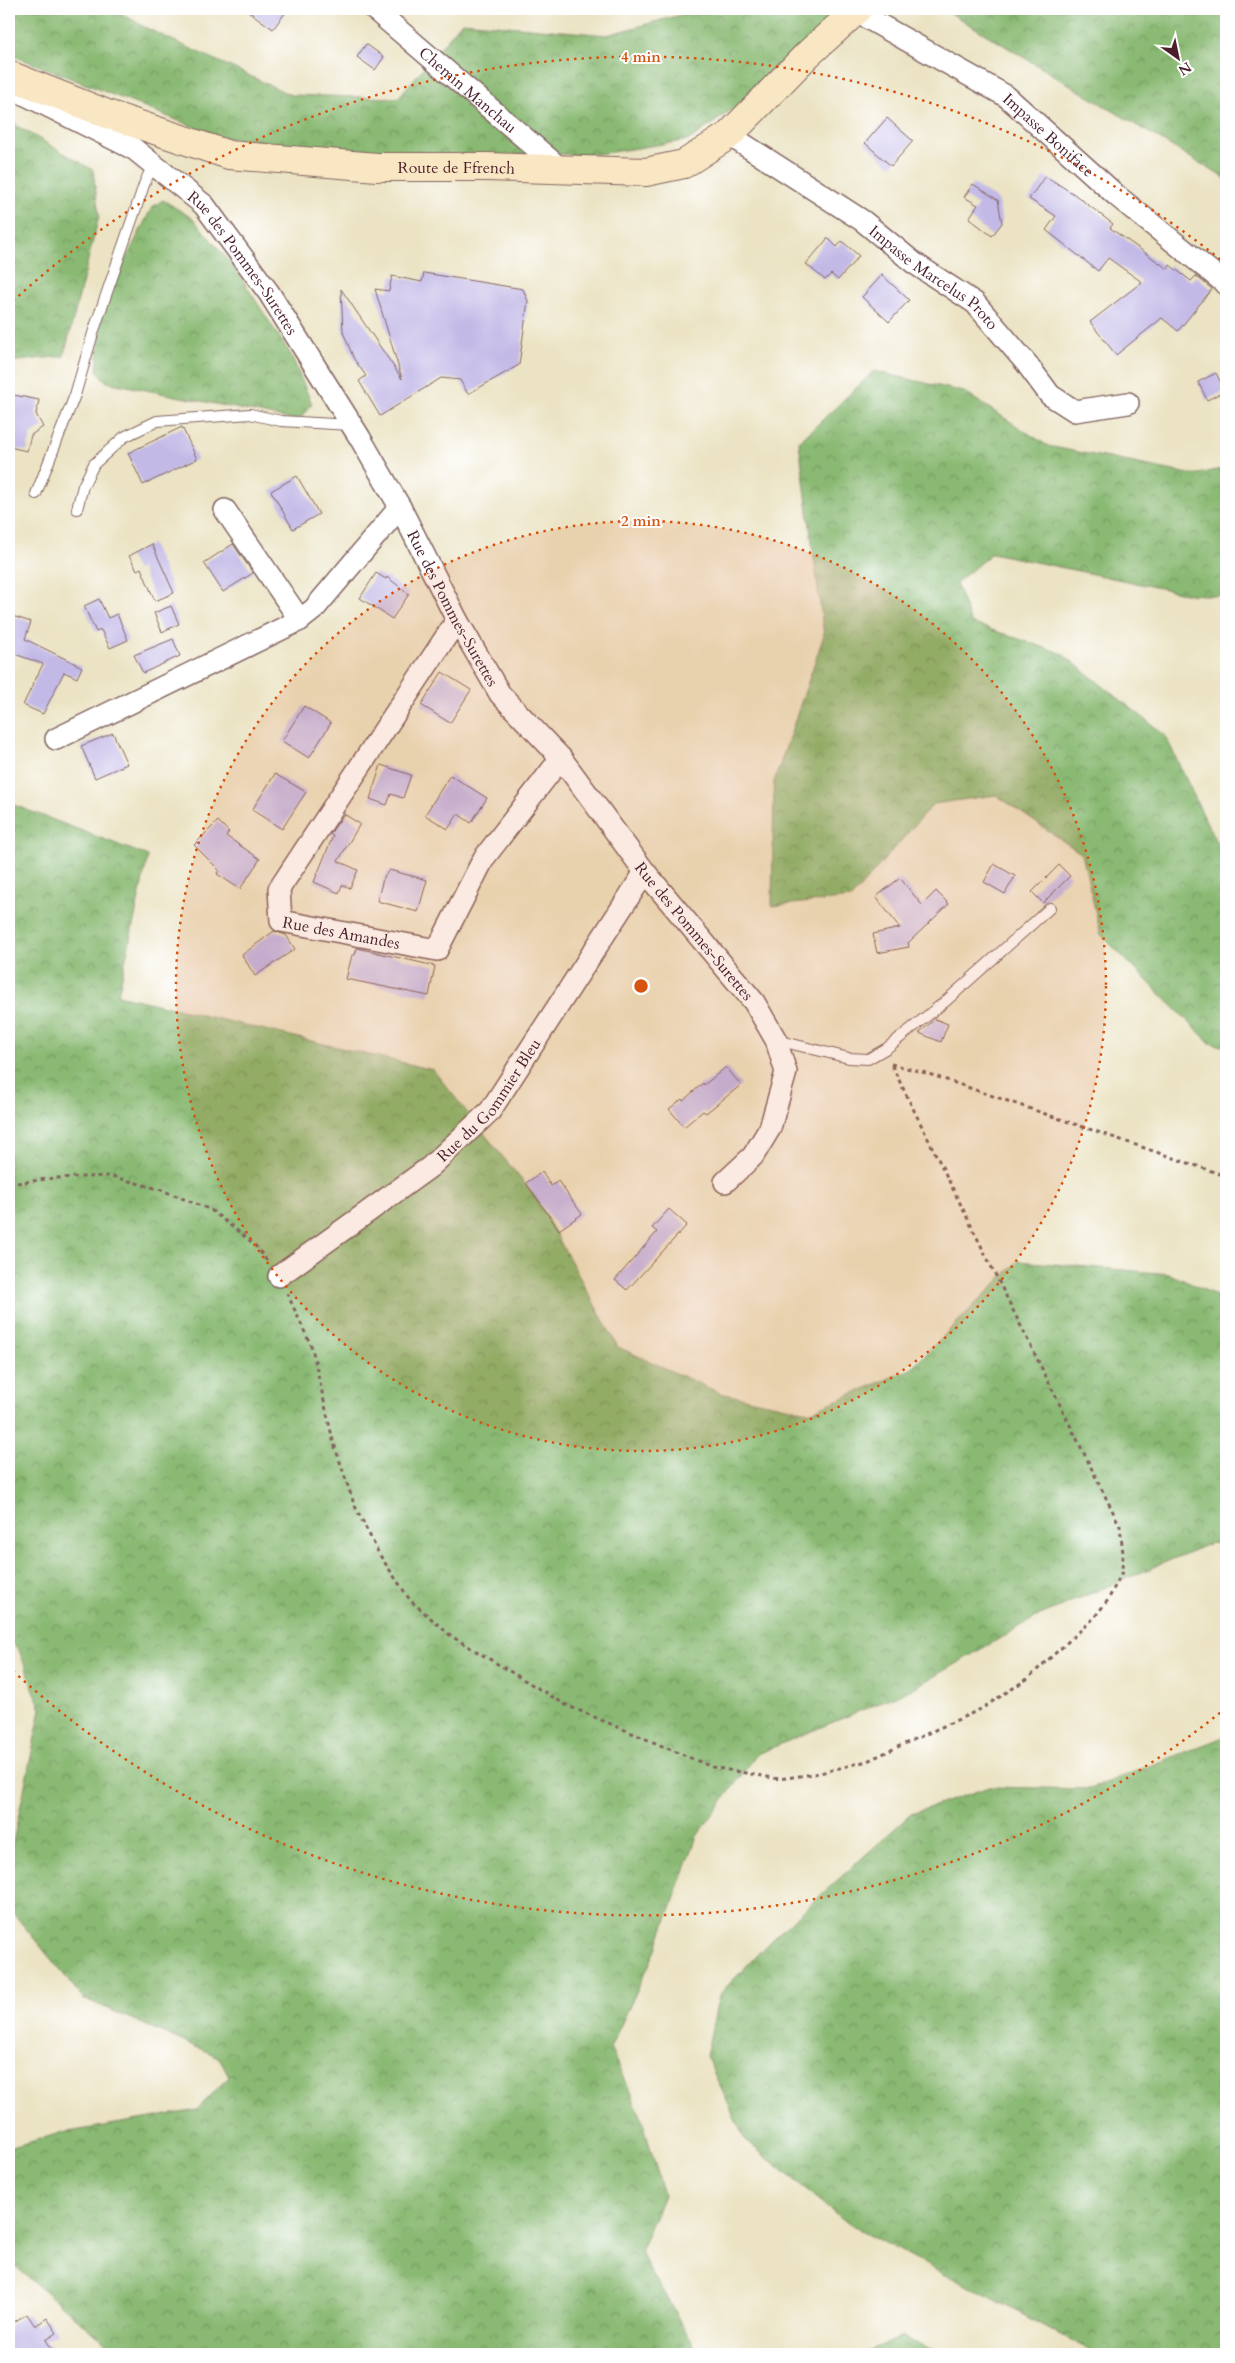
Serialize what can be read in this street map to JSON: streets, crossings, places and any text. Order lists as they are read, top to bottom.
{
  "streets": {
    "main road": ["Route de Ffrench"],
    "street": [
      "Chemin Manchau",
      "Impasse Boniface",
      "Rue des Pommes-Surettes",
      "Impasse Marcelus Proto",
      "Rue des Amandes",
      "Rue du Gommier Bleu"
    ]
  },
  "crossings": [
    ["Chemin Manchau", "Route de Ffrench"],
    ["Impasse Boniface", "Route de Ffrench"],
    ["Route de Ffrench", "Impasse Marcelus Proto"],
    ["Rue des Pommes-Surettes", "Rue des Amandes"],
    ["Rue des Pommes-Surettes", "Rue du Gommier Bleu"]
  ],
  "north": "bottom right",
  "rings": ["4 min", "2 min"]
}
